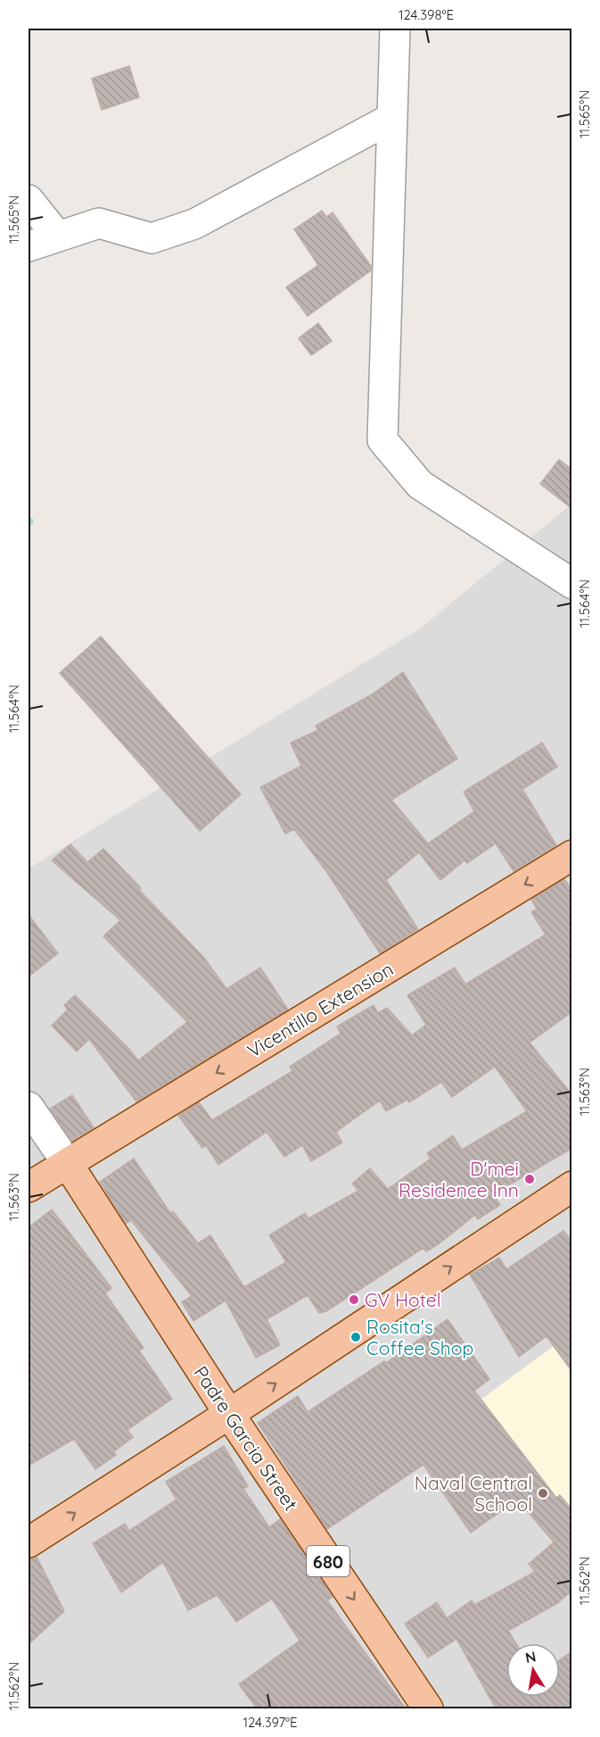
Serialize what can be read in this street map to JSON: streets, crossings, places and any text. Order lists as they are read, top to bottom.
{
  "streets": {
    "main road": ["Vicentillo Extension", "Padre Garcia Street", "680"]
  },
  "crossings": [
    ["Vicentillo Extension", "Padre Garcia Street"]
  ],
  "one_way": ["Vicentillo Extension", "Padre Garcia Street"],
  "places": [
    "D'mei Residence Inn",
    "GV Hotel",
    "Rosita's Coffee Shop",
    "Naval Central School"
  ],
  "north": "top",
  "coordinates": [
    "124.398°E",
    "11.565°N",
    "11.564°N",
    "11.563°N",
    "11.562°N",
    "124.397°E"
  ]
}
